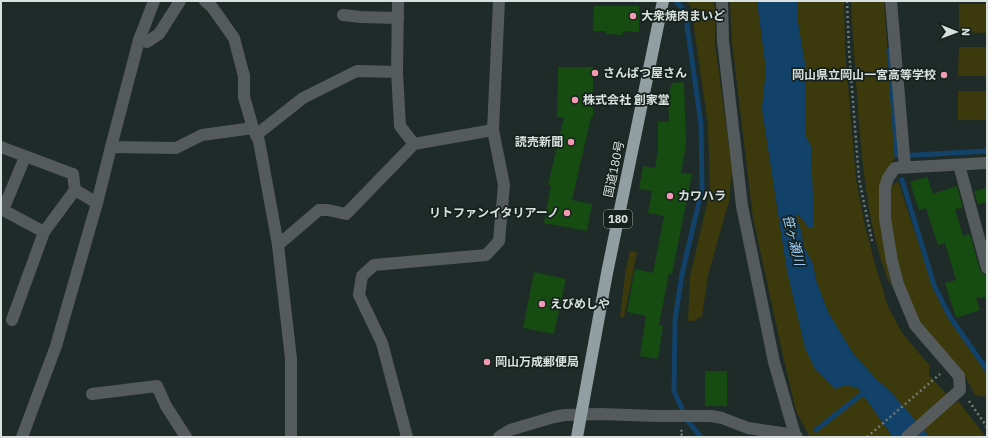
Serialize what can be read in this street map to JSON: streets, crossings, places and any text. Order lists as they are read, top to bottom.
{
  "streets": {
    "highway": ["国道180号", "180"]
  },
  "water": ["笹ヶ瀬川"],
  "places": [
    "大衆焼肉まいど",
    "さんぱつ屋さん",
    "岡山県立岡山一宮高等学校",
    "株式会社 創家堂",
    "読売新聞",
    "カワハラ",
    "リトファンイタリアーノ",
    "えびめしや",
    "岡山万成郵便局"
  ],
  "north": "right"
}
